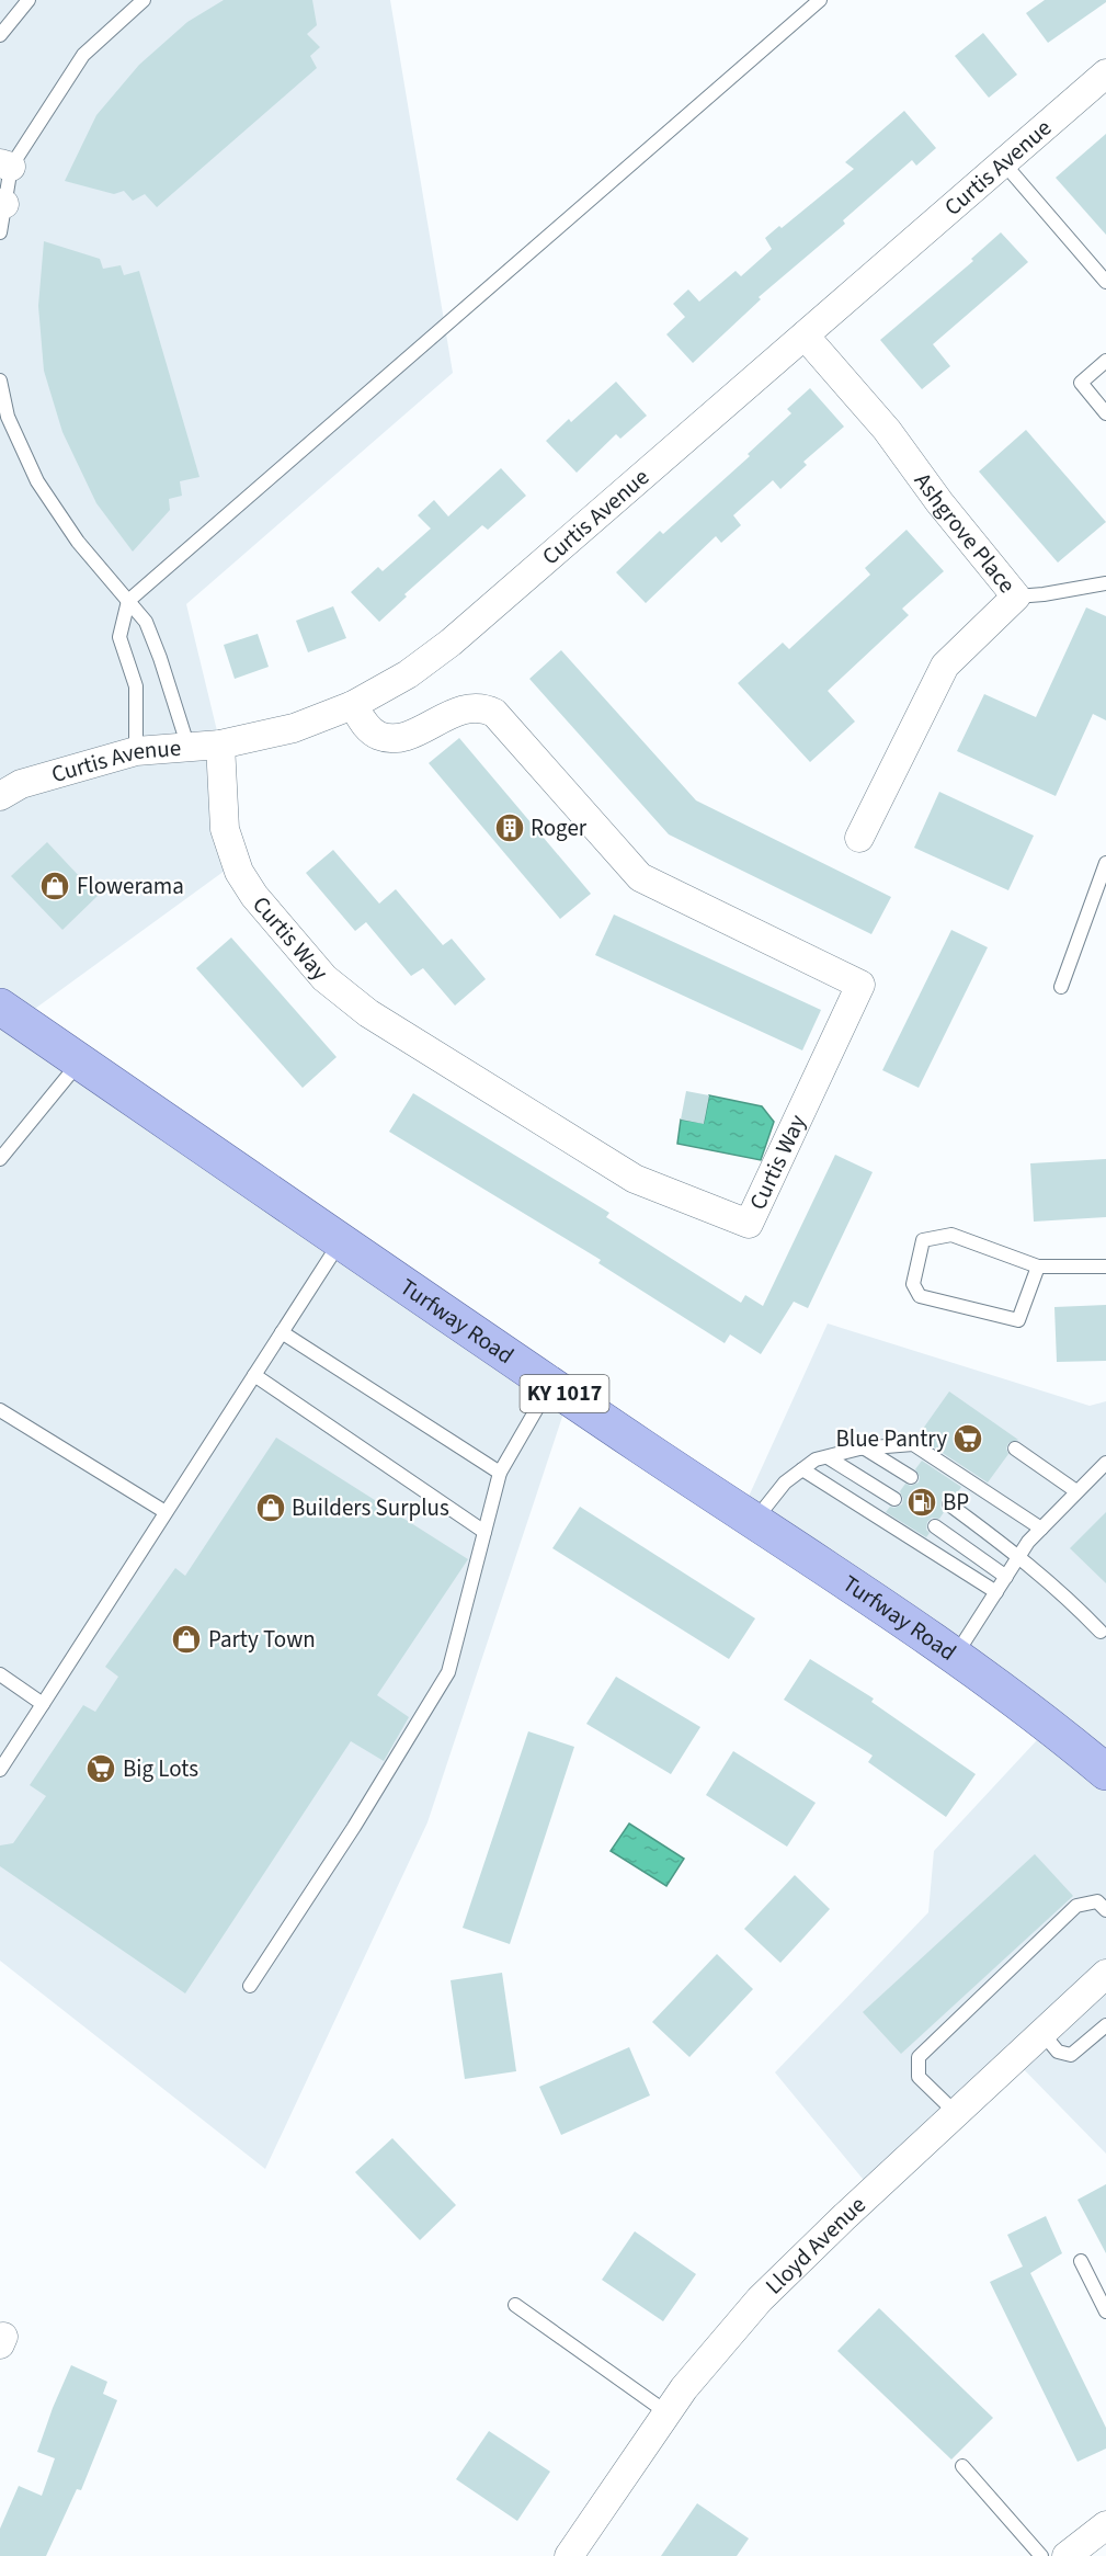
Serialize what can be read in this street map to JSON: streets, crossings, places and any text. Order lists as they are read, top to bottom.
{
  "streets": {
    "main road": ["Turfway Road", "KY 1017"],
    "street": [
      "Curtis Avenue",
      "Ashgrove Place",
      "Curtis Way",
      "Lloyd Avenue"
    ]
  },
  "crossings": [
    ["Curtis Avenue", "Ashgrove Place"],
    ["Curtis Avenue", "Curtis Way"]
  ],
  "places": {
    "building": ["Roger"],
    "shop": ["Flowerama", "Builders Surplus", "Party Town"],
    "supermarket": ["Blue Pantry", "Big Lots"],
    "fuel station": ["BP"]
  }
}
